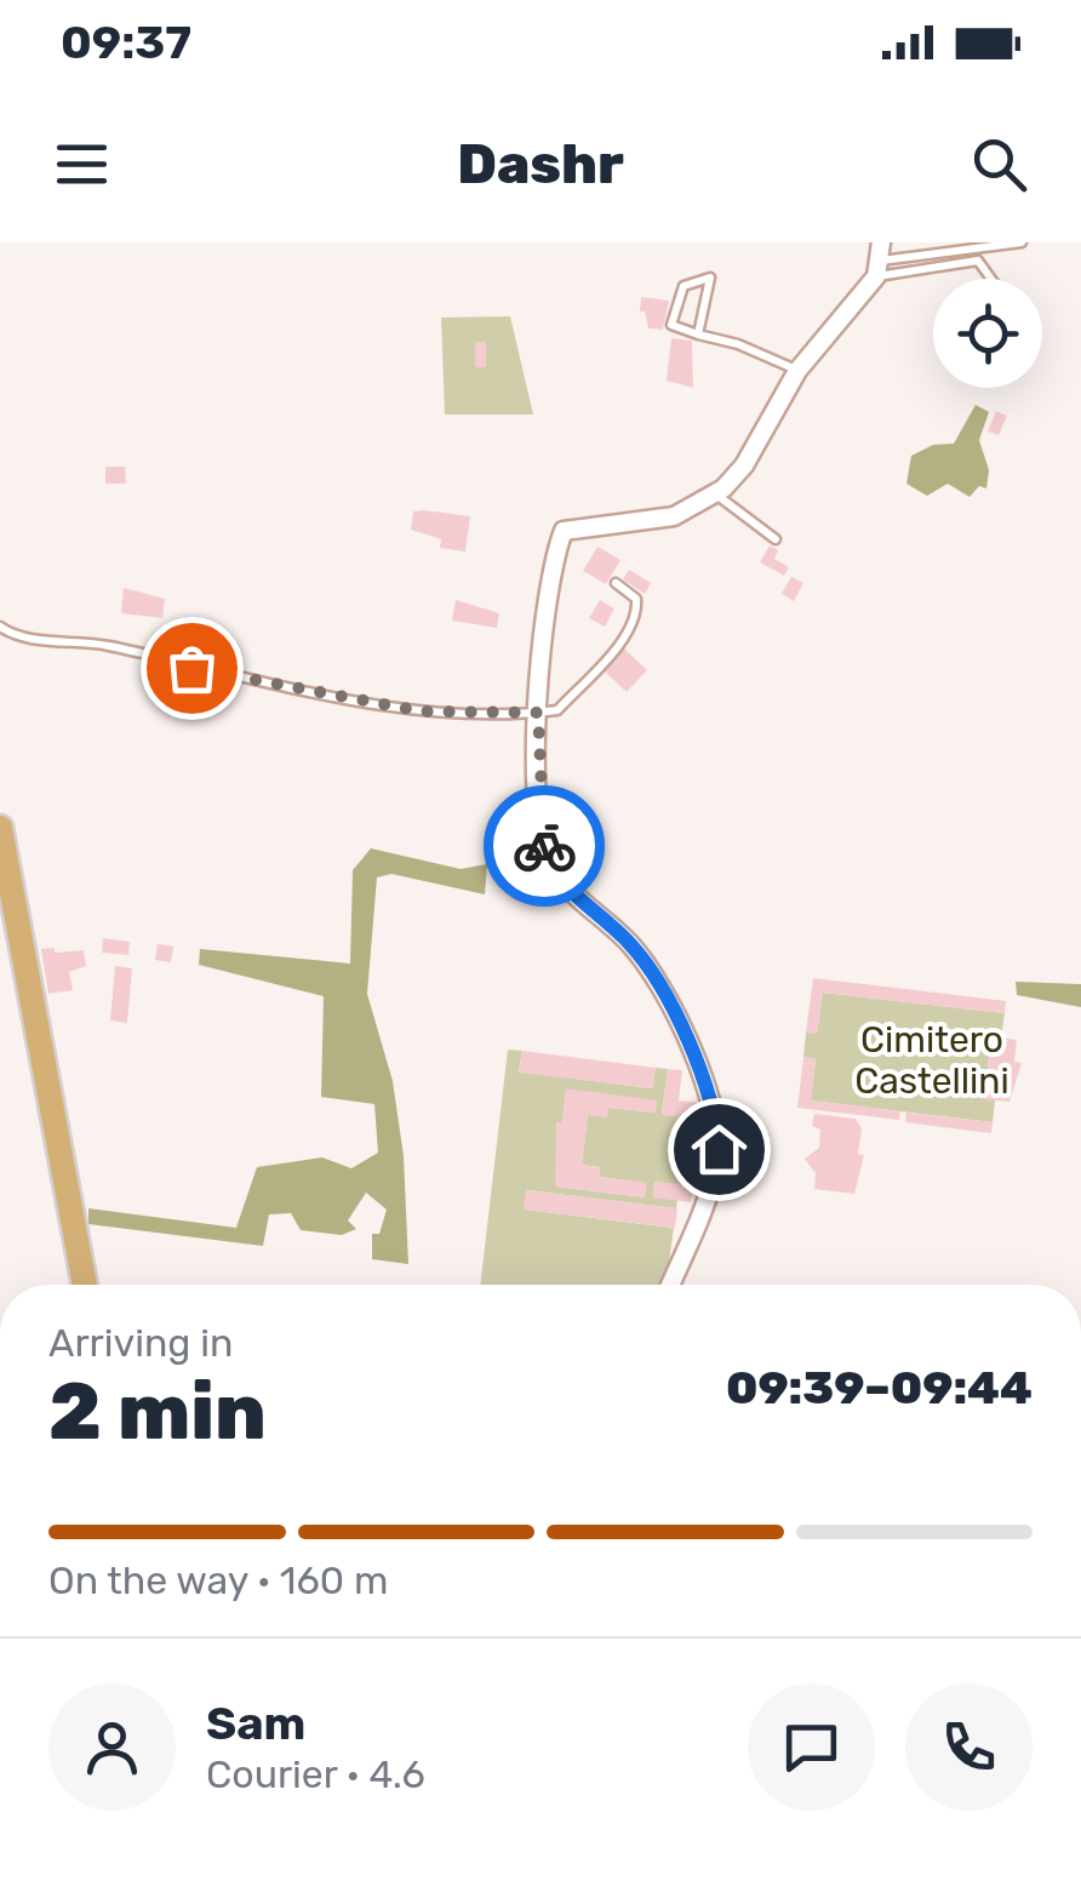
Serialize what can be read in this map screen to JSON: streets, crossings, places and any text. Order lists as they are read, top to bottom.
{
  "parks": ["Cimitero Castellini"],
  "page": {
    "status": "09:37",
    "header": "Dashr",
    "heading": ["2 min", "Arriving in", "09:39–09:44"],
    "panel": ["Sam", "Courier · 4.6"],
    "bar": "On the way · 160 m"
  }
}
